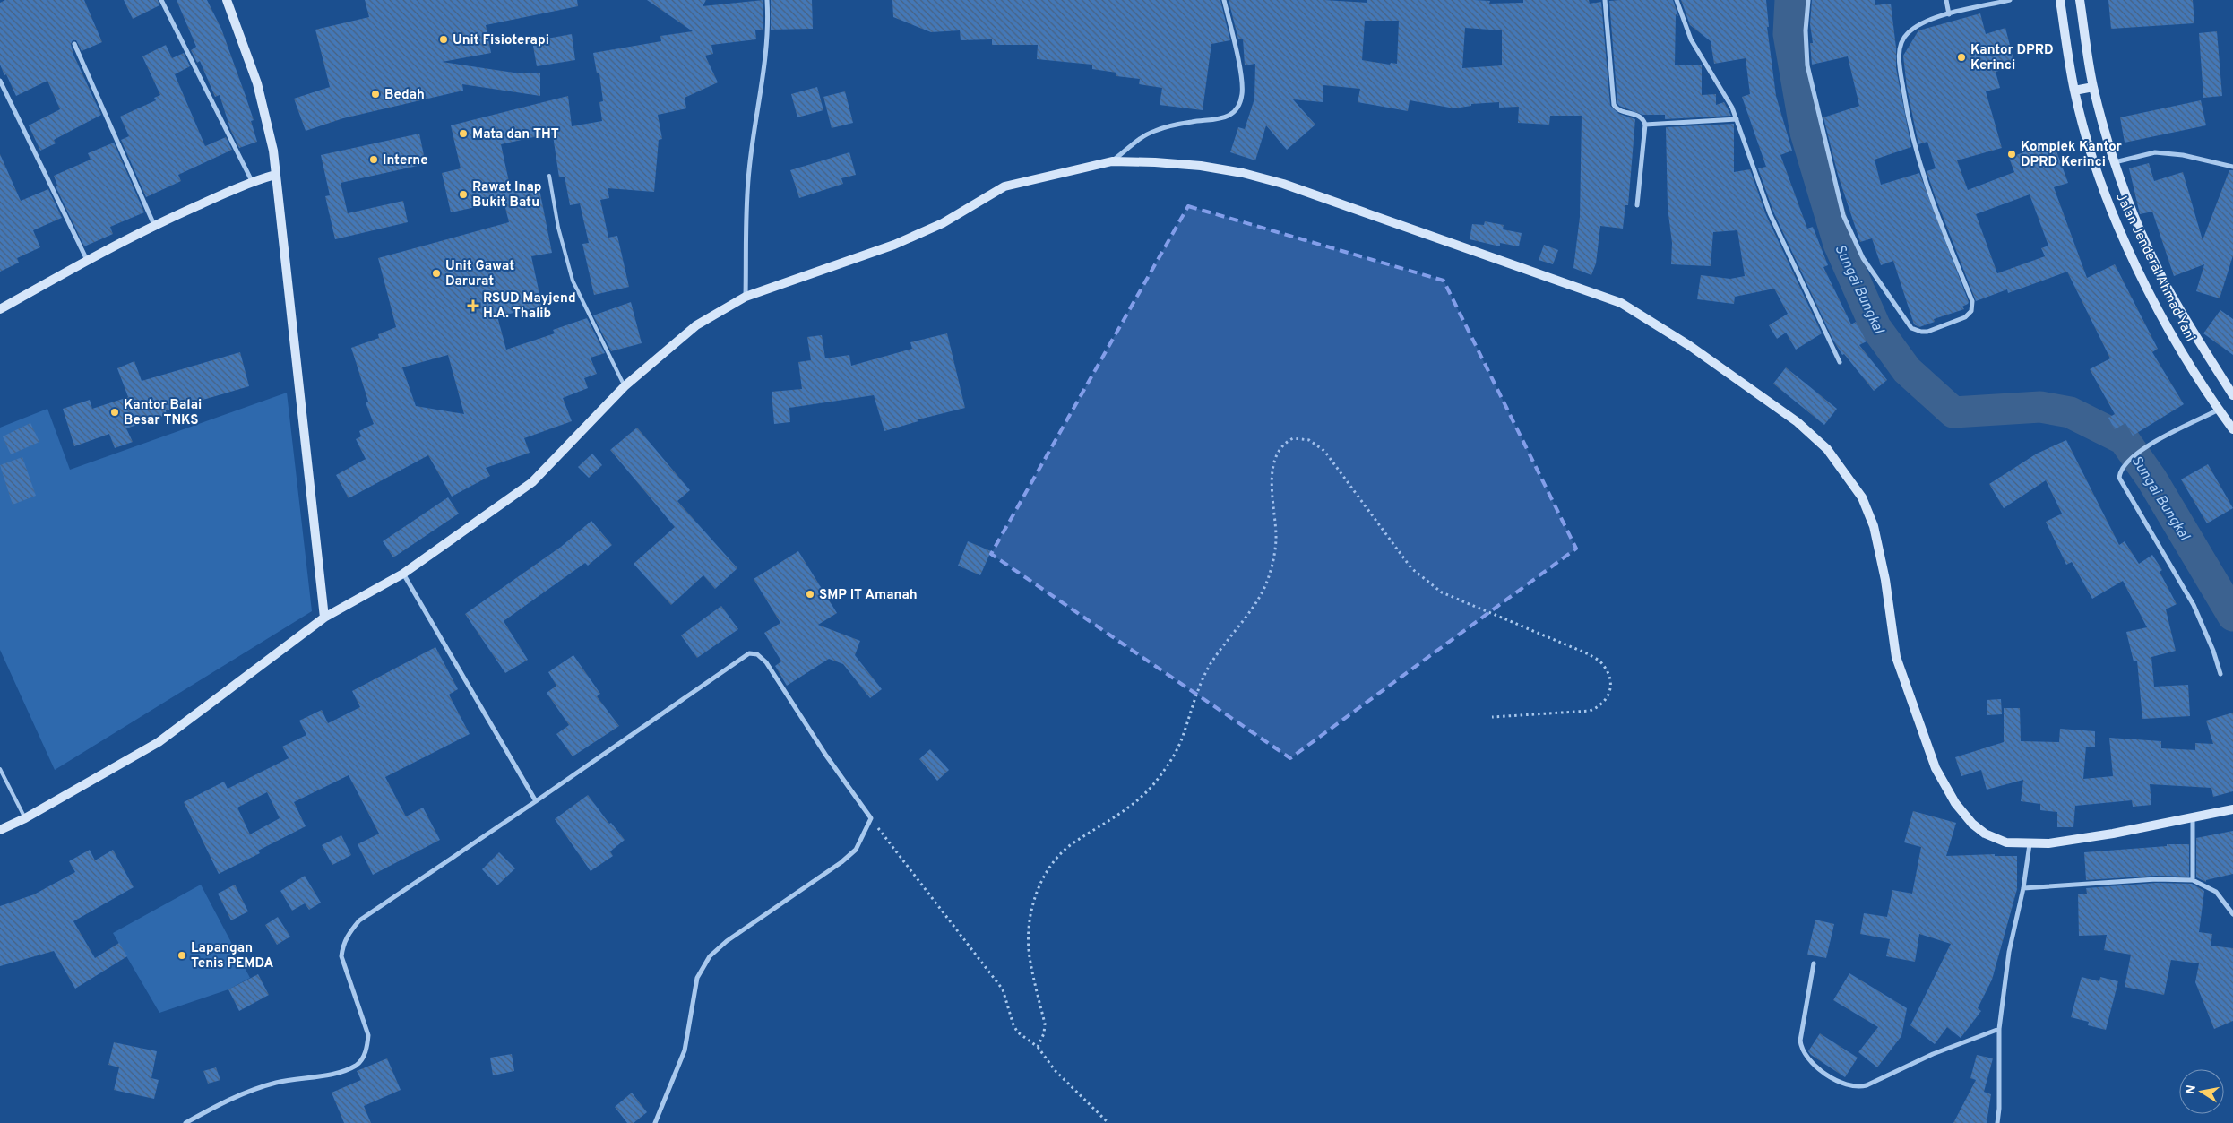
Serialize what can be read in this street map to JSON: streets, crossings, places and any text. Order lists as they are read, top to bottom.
{
  "streets": {
    "main road": ["Jalan Jenderal Ahmad Yani"]
  },
  "water": ["Sungai Bungkal"],
  "places": {
    "other": [
      "Unit Fisioterapi",
      "Kantor DPRD Kerinci",
      "Bedah",
      "Mata dan THT",
      "Komplek Kantor DPRD Kerinci",
      "Interne",
      "Rawat Inap Bukit Batu",
      "Unit Gawat Darurat",
      "Kantor Balai Besar TNKS",
      "SMP IT Amanah",
      "Lapangan Tenis PEMDA"
    ],
    "health": ["RSUD Mayjend H.A. Thalib"]
  },
  "north": "left"
}
